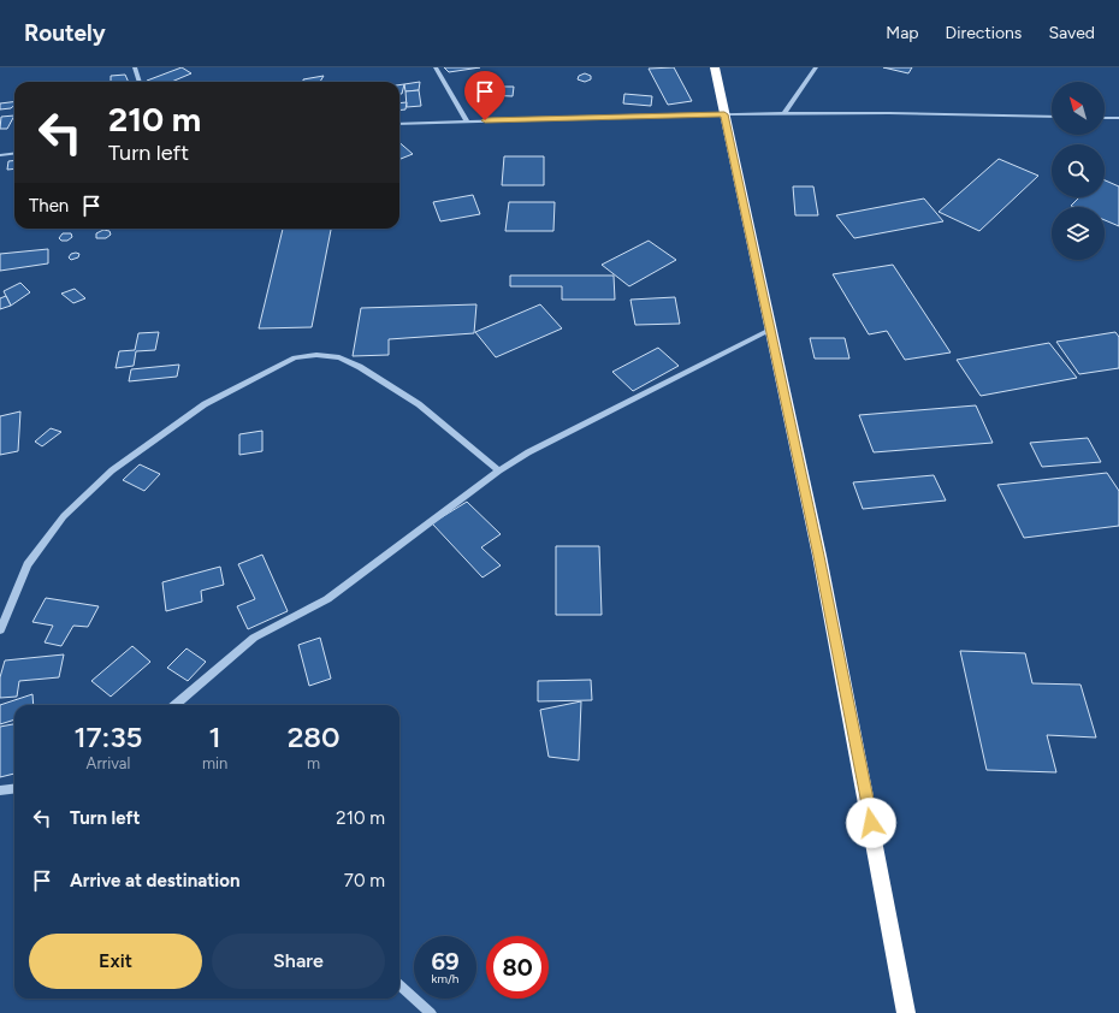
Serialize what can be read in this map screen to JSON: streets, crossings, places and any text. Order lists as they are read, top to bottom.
{
  "north": "top left",
  "page": {
    "header": "Routely",
    "nav": ["Map", "Directions", "Saved"],
    "turn": ["210 m", "Turn left"],
    "then": "Then",
    "eta": [
      "17:35",
      "Arrival",
      "1",
      "min",
      "280",
      "m"
    ],
    "list": [
      {
        "name": "Turn left",
        "value": "210 m"
      },
      {
        "name": "Arrive at destination",
        "value": "70 m"
      }
    ],
    "buttons": ["Exit", "Share"],
    "speed": "69 km/h",
    "limit": "80"
  }
}
